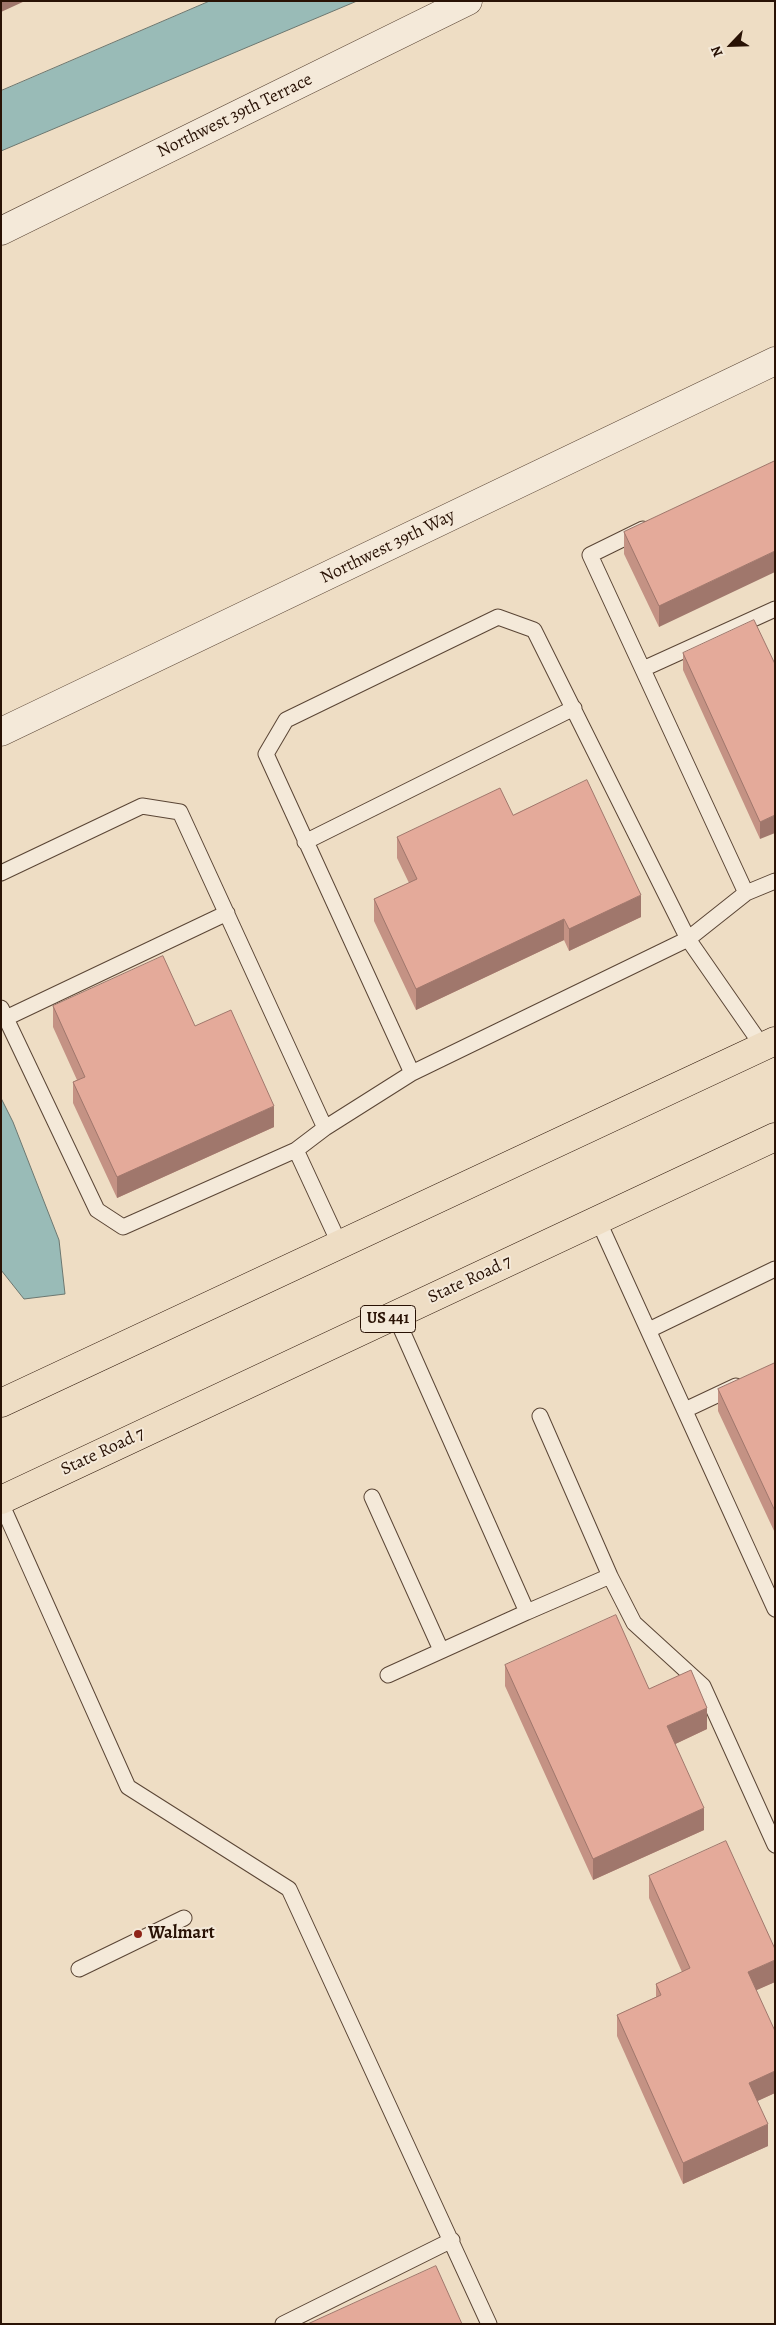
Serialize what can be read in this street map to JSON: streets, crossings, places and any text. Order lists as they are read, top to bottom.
{
  "streets": {
    "main road": ["State Road 7", "US 441"],
    "street": ["Northwest 39th Terrace", "Northwest 39th Way"]
  },
  "places": ["Walmart"],
  "north": "bottom left"
}
